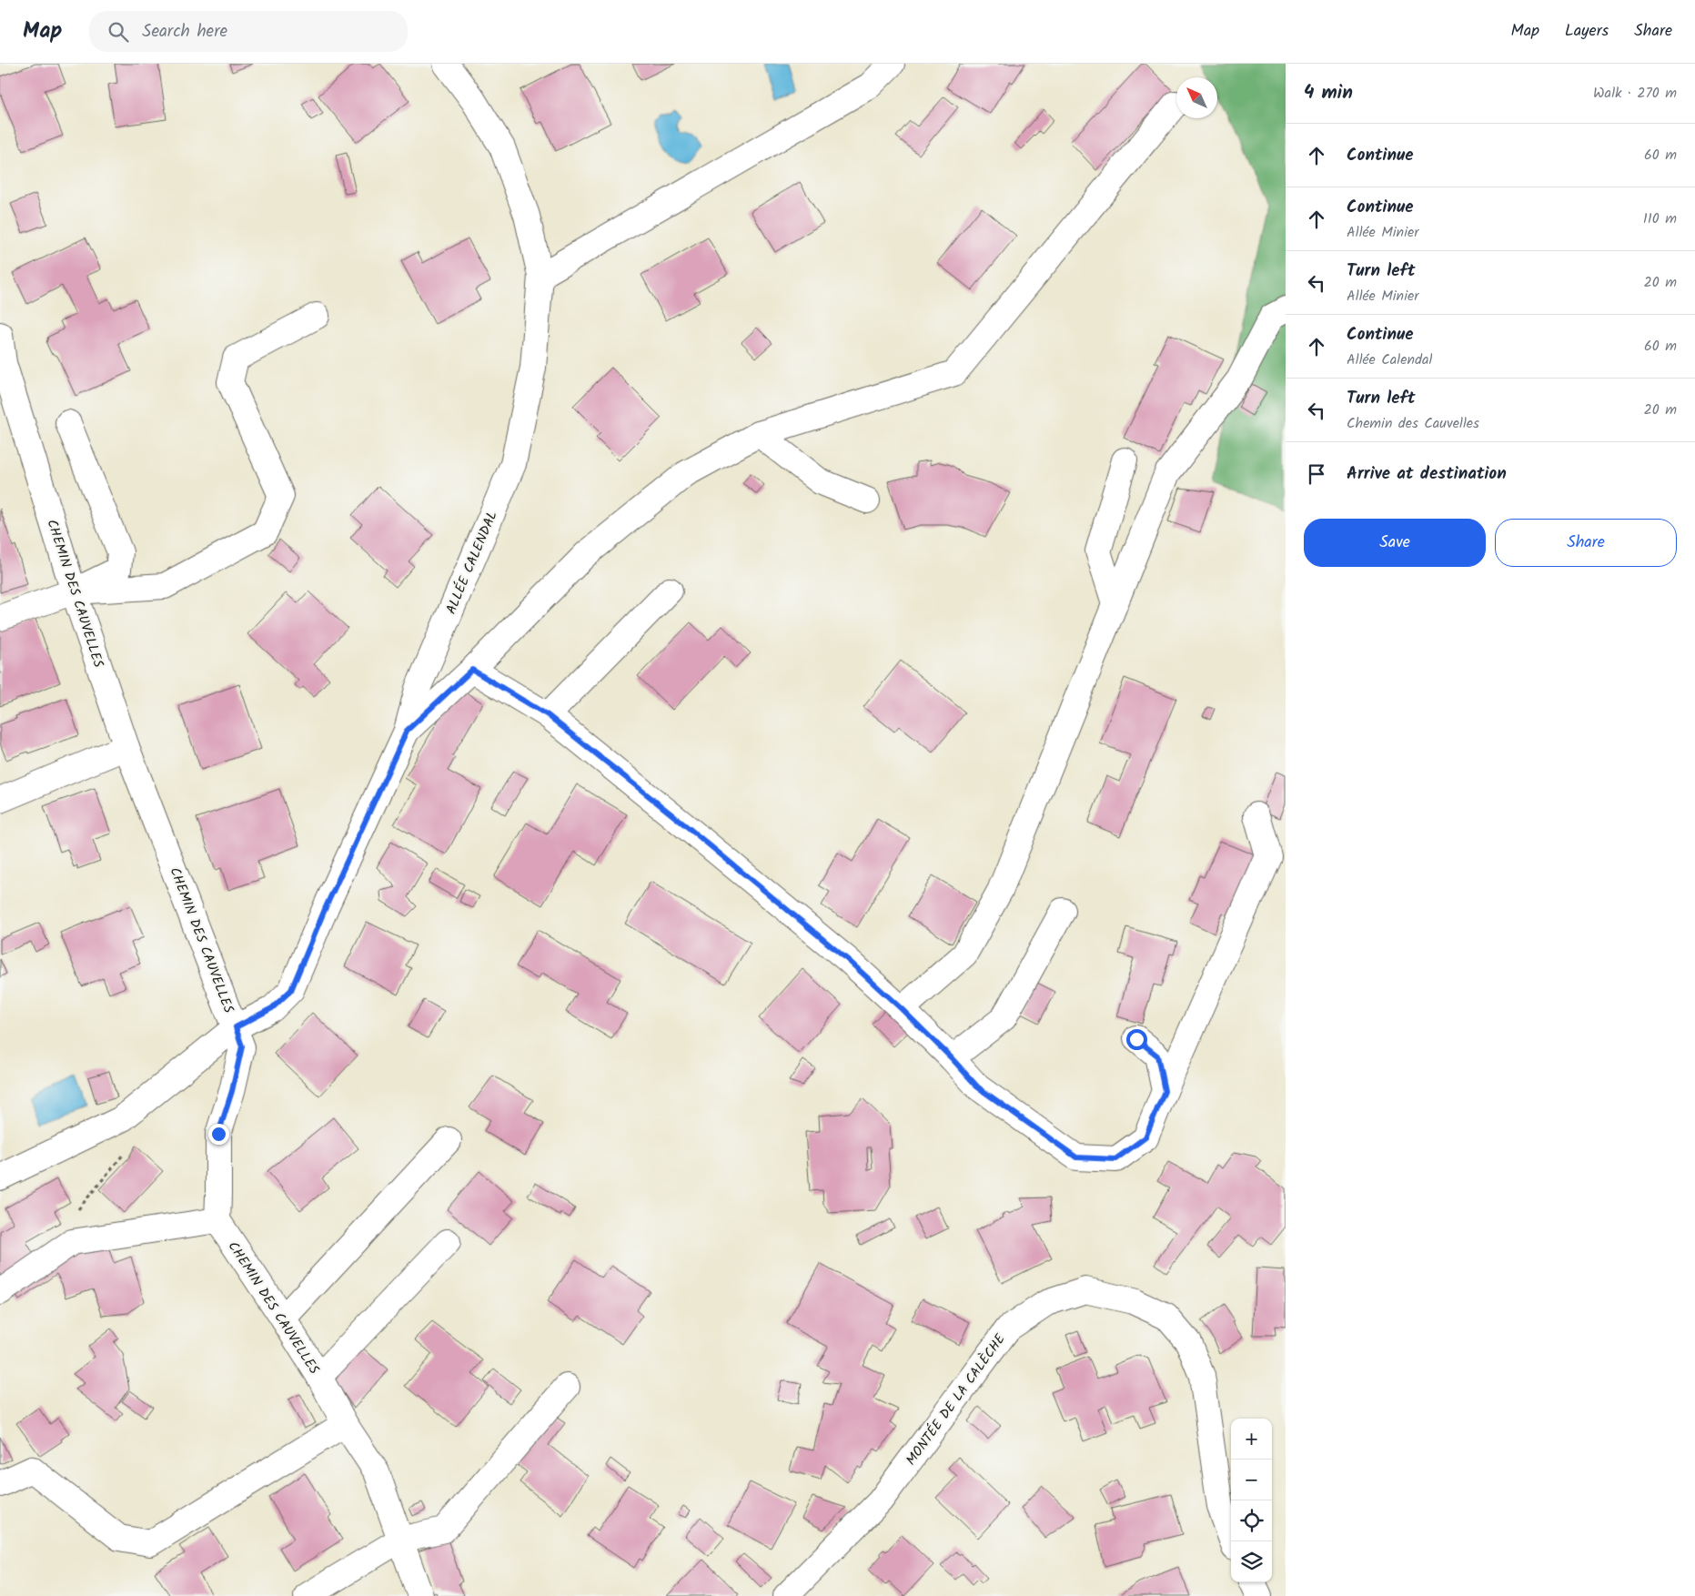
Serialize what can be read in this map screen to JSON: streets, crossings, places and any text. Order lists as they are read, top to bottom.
{
  "streets": {
    "street": ["ALLÉE CALENDAL", "CHEMIN DES CAUVELLES", "MONTÉE DE LA CALÈCHE"]
  },
  "crossings": [
    ["ALLÉE CALENDAL", "CHEMIN DES CAUVELLES"]
  ],
  "north": "top left",
  "page": {
    "header": "Map",
    "search": "Search here",
    "nav": ["Map", "Layers", "Share"],
    "heading": ["4 min", "Walk · 270 m"],
    "list": [
      ["Continue", "60 m"],
      ["Continue", "Allée Minier", "110 m"],
      ["Turn left", "Allée Minier", "20 m"],
      ["Continue", "Allée Calendal", "60 m"],
      ["Turn left", "Chemin des Cauvelles", "20 m"],
      "Arrive at destination"
    ],
    "buttons": ["Save", "Share"],
    "map_buttons": ["+", "−"]
  }
}
